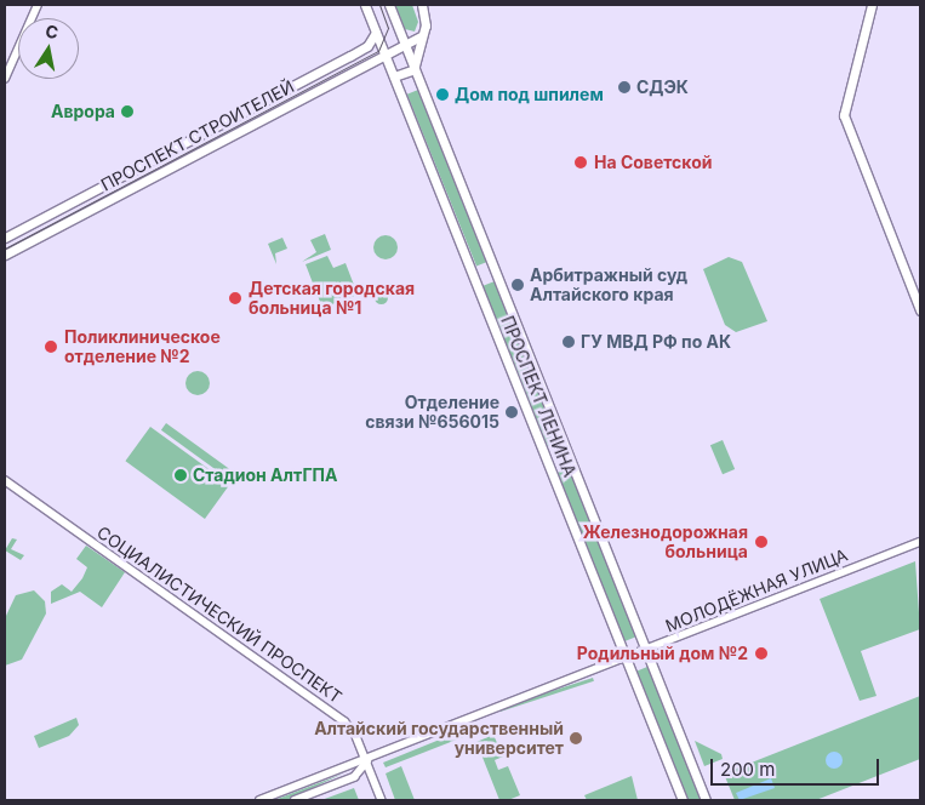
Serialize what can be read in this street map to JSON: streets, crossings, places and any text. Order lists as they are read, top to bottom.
{
  "streets": {
    "main road": ["ПРОСПЕКТ СТРОИТЕЛЕЙ", "ПРОСПЕКТ ЛЕНИНА"],
    "street": ["МОЛОДЁЖНАЯ УЛИЦА", "СОЦИАЛИСТИЧЕСКИЙ ПРОСПЕКТ"]
  },
  "crossings": [
    ["ПРОСПЕКТ СТРОИТЕЛЕЙ", "ПРОСПЕКТ ЛЕНИНА"],
    ["ПРОСПЕКТ ЛЕНИНА", "МОЛОДЁЖНАЯ УЛИЦА"],
    ["МОЛОДЁЖНАЯ УЛИЦА", "СОЦИАЛИСТИЧЕСКИЙ ПРОСПЕКТ"]
  ],
  "places": [
    "СДЭК",
    "Дом под шпилем",
    "Аврора",
    "На Советской",
    "Арбитражный суд Алтайского края",
    "Детская городская больница №1",
    "ГУ МВД РФ по АК",
    "Поликлиническое отделение №2",
    "Отделение связи №656015",
    "Стадион АлтГПА",
    "Железнодорожная больница",
    "Родильный дом №2",
    "Алтайский государственный университет"
  ],
  "scale_bar": "200 m",
  "north": "top"
}
